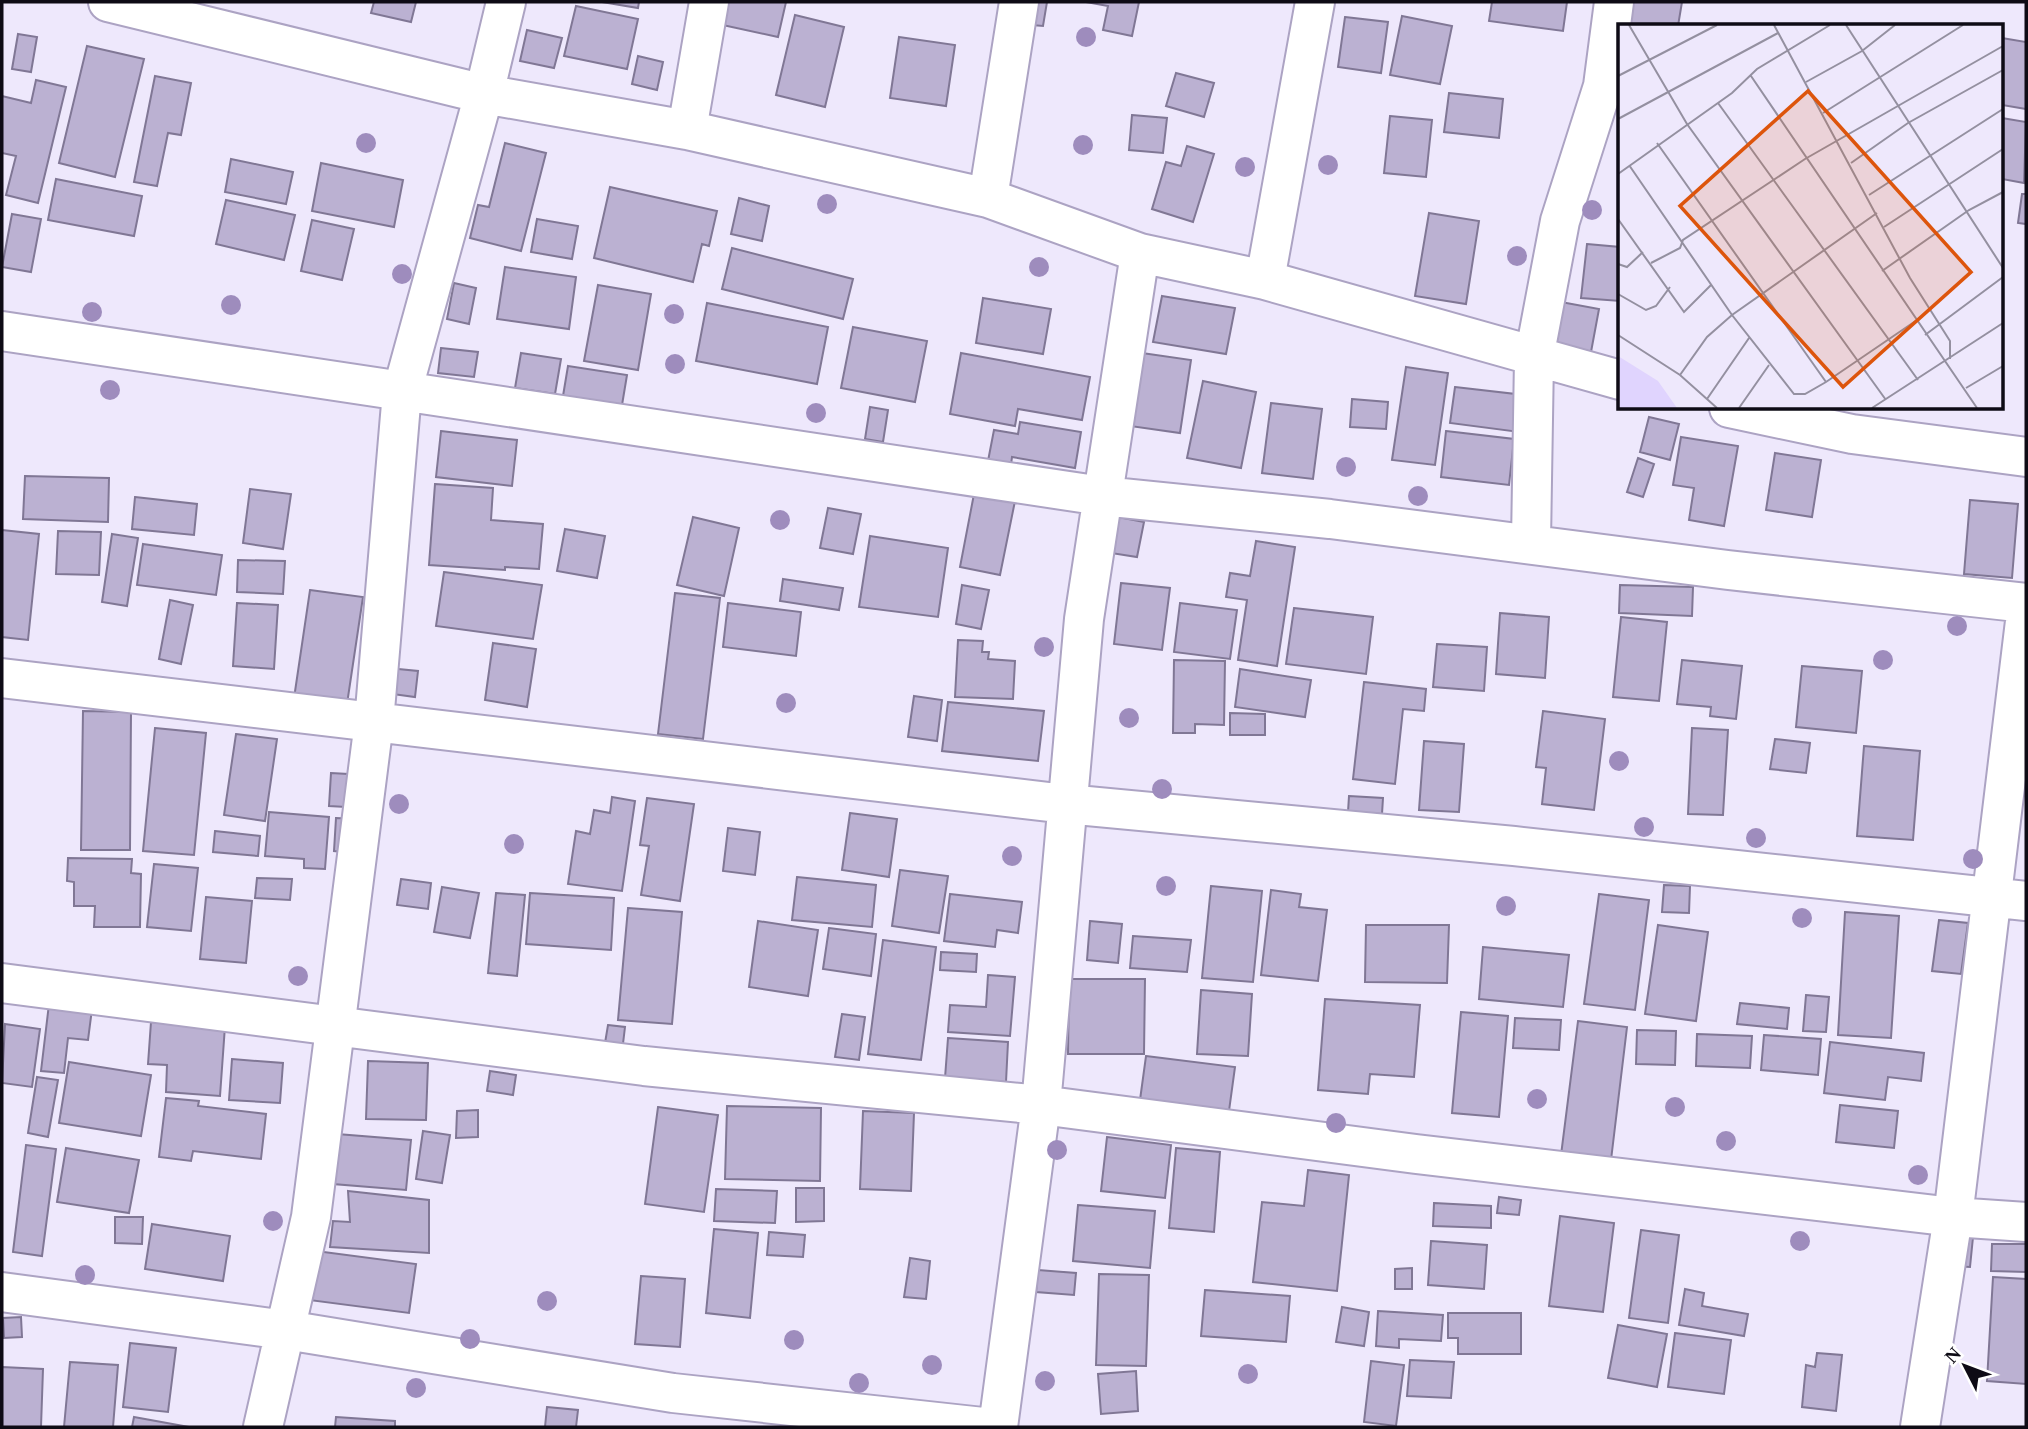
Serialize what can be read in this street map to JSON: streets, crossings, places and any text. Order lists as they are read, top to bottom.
{
  "north": "top left"
}
